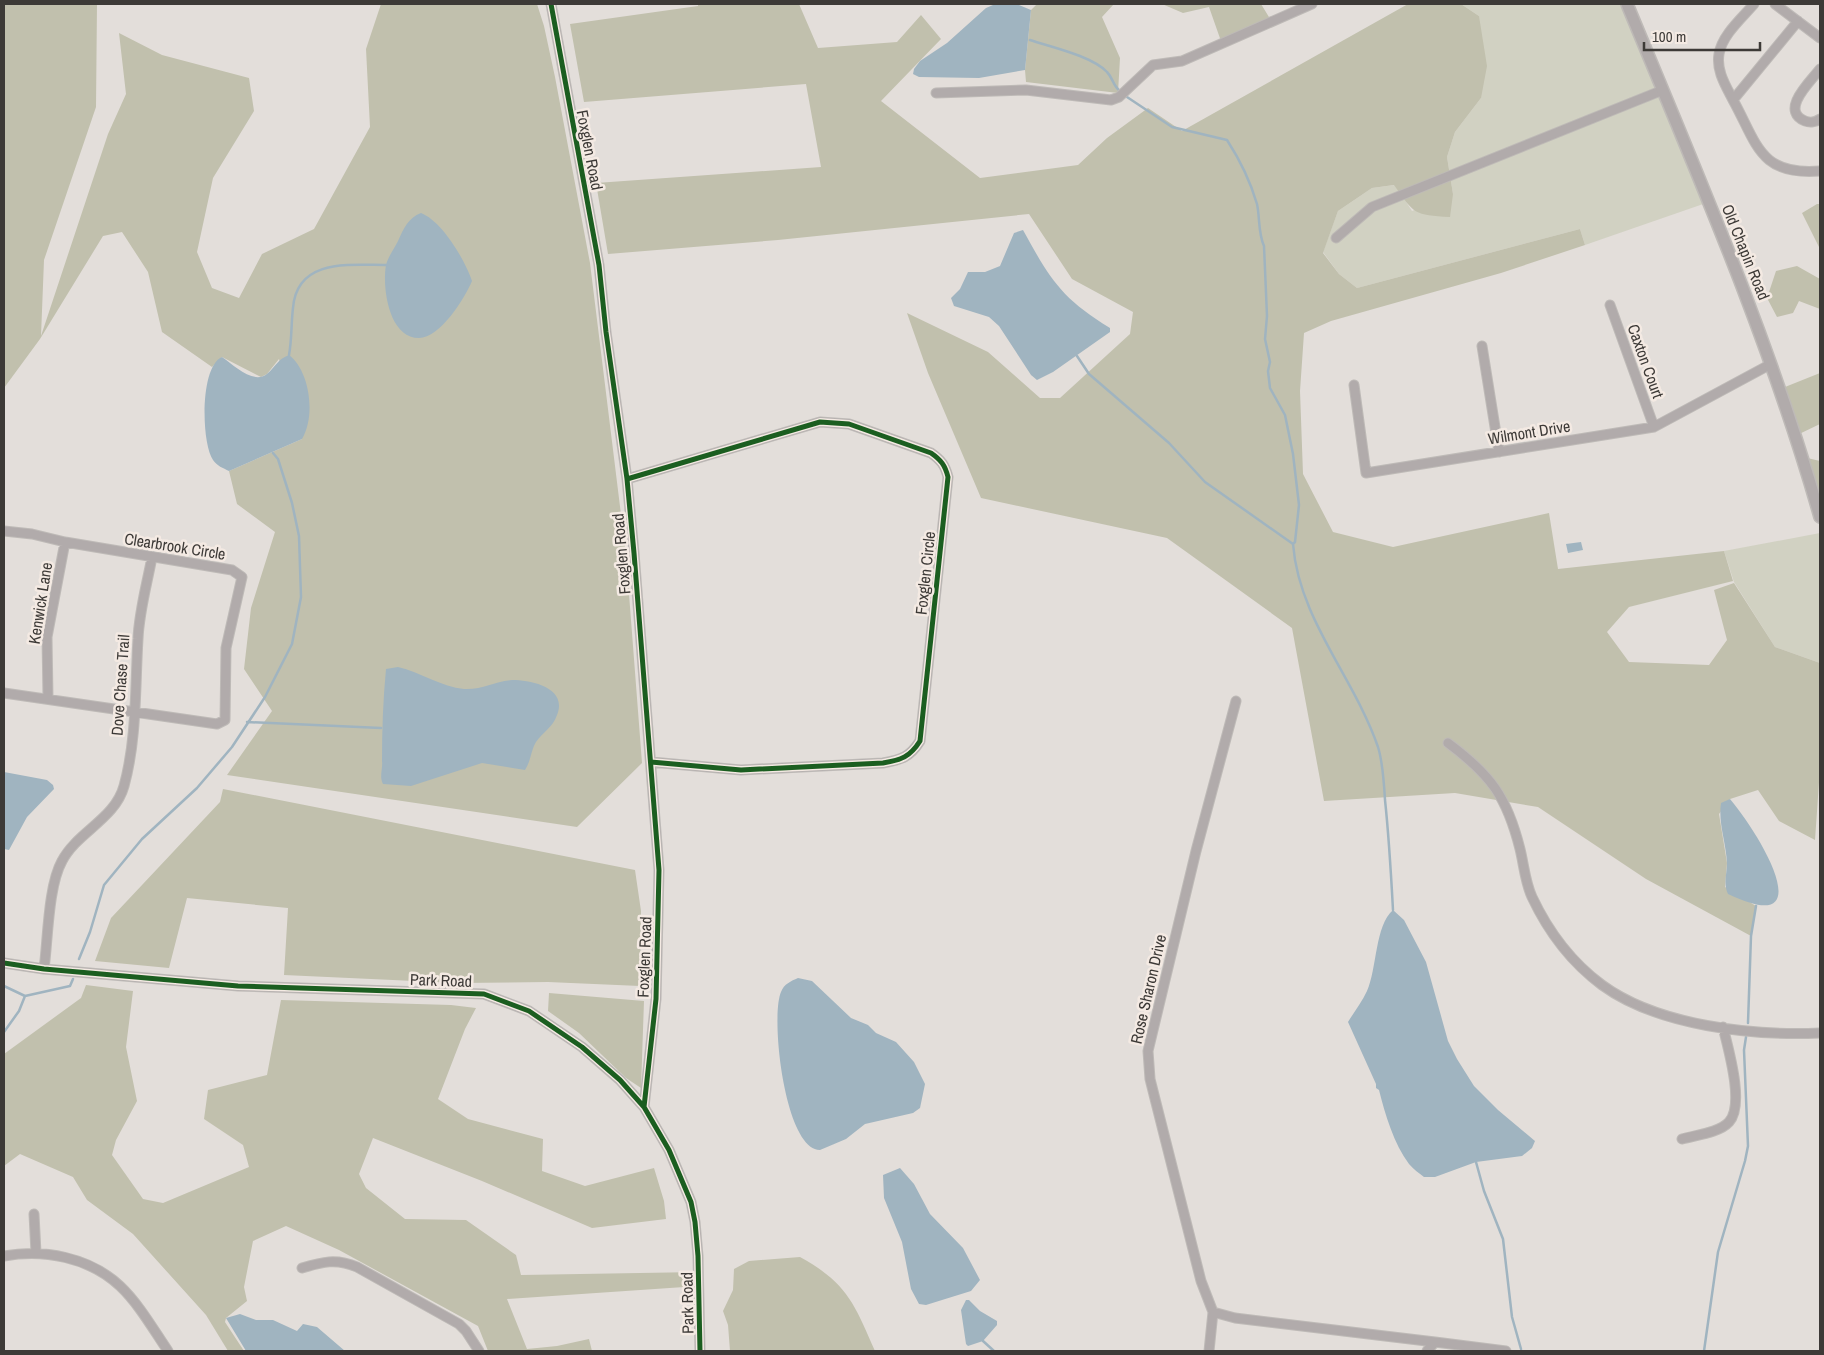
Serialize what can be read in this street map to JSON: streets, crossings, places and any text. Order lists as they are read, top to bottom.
{
  "streets": {
    "street": [
      "Foxglen Road",
      "Old Chapin Road",
      "Caxton Court",
      "Wilmont Drive",
      "Clearbrook Circle",
      "Foxglen Circle",
      "Kenwick Lane",
      "Dove Chase Trail",
      "Park Road",
      "Rose Sharon Drive"
    ]
  },
  "crossings": [
    ["Foxglen Road", "Foxglen Circle"],
    ["Foxglen Road", "Park Road"],
    ["Old Chapin Road", "Wilmont Drive"],
    ["Caxton Court", "Wilmont Drive"],
    ["Clearbrook Circle", "Kenwick Lane"],
    ["Clearbrook Circle", "Dove Chase Trail"],
    ["Dove Chase Trail", "Park Road"]
  ],
  "scale_bar": "100 m"
}
